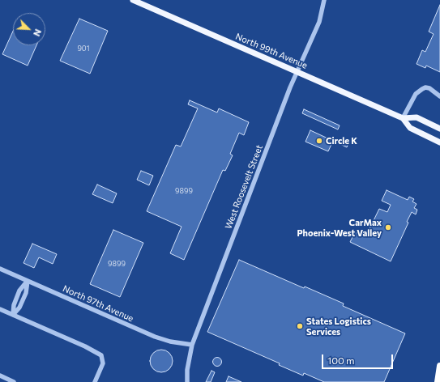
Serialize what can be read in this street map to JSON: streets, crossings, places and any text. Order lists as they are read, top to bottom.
{
  "streets": {
    "main road": ["North 99th Avenue"],
    "street": ["West Roosevelt Street", "North 97th Avenue"]
  },
  "crossings": [
    ["North 99th Avenue", "West Roosevelt Street"],
    ["West Roosevelt Street", "North 97th Avenue"]
  ],
  "places": ["Circle K", "CarMax Phoenix-West Valley", "States Logistics Services"],
  "house_numbers": ["901", "9899", "9899"],
  "scale_bar": "100 m",
  "north": "bottom right"
}
